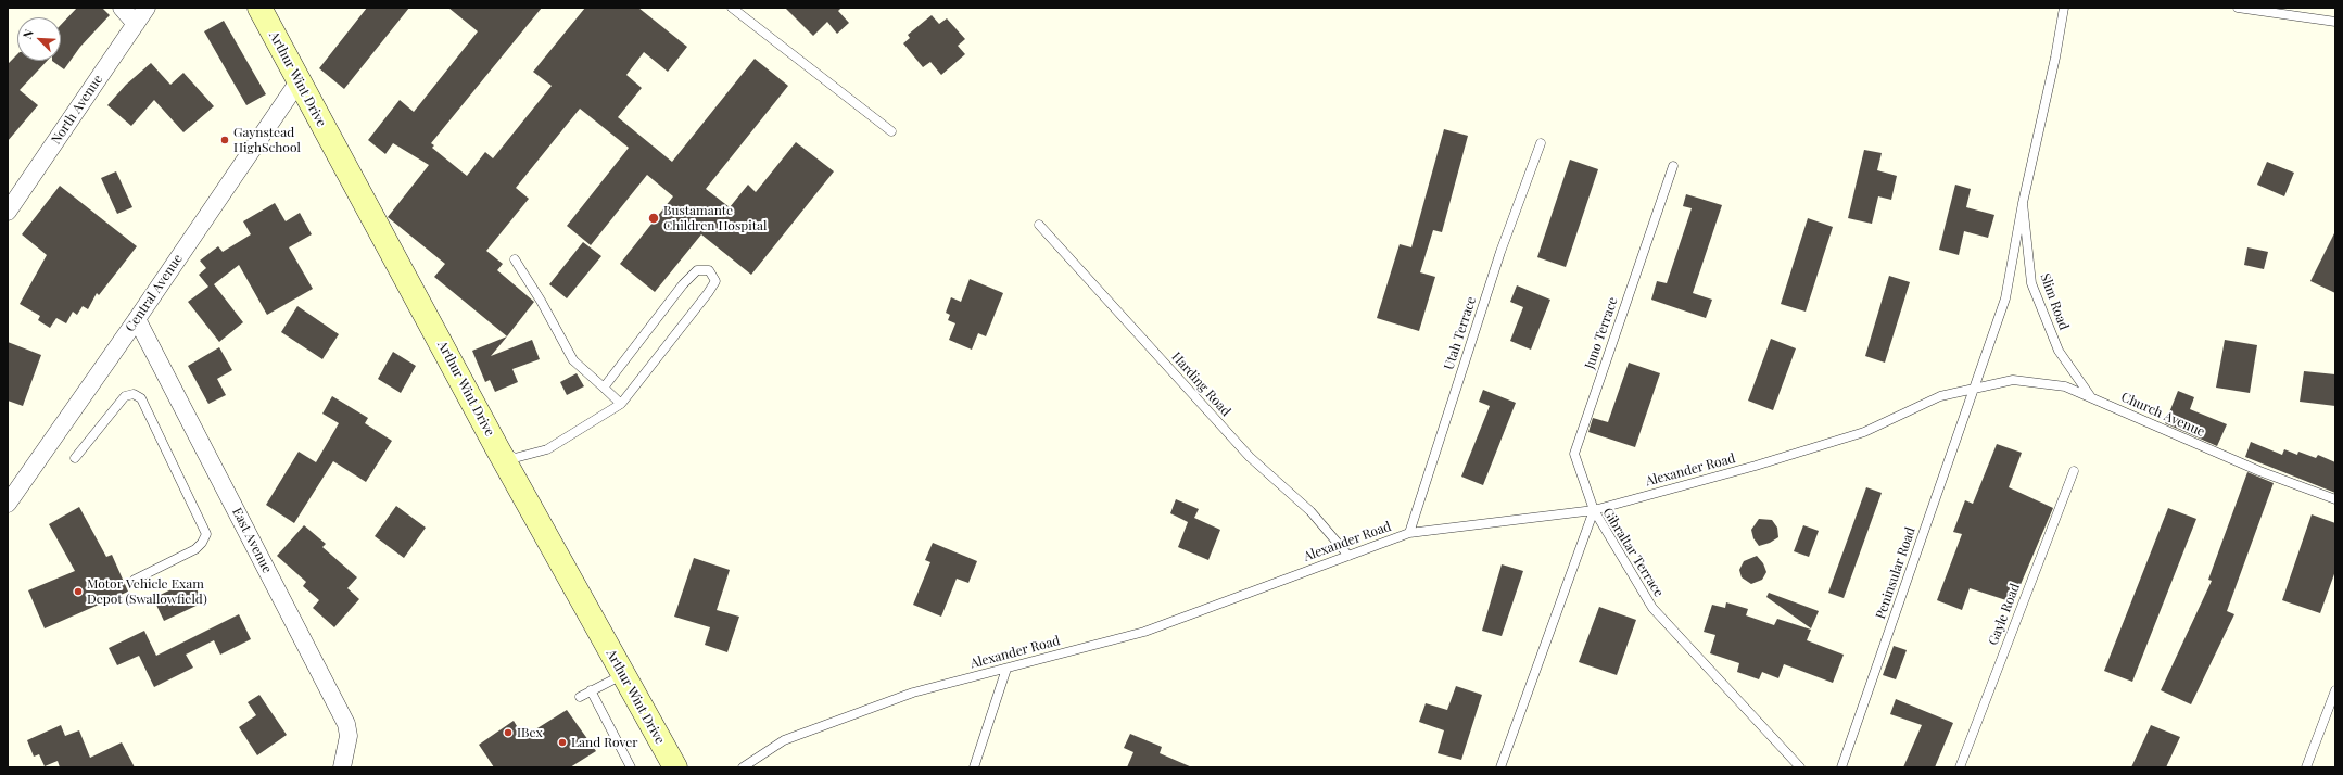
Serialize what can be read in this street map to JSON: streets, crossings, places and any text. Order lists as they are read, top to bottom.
{
  "streets": {
    "main road": ["Arthur Wint Drive"],
    "street": ["North Avenue", "Central Avenue", "East Avenue"],
    "lane": [
      "Slim Road",
      "Utah Terrace",
      "Juno Terrace",
      "Harding Road",
      "Church Avenue",
      "Alexander Road",
      "Gibraltar Terrace",
      "Peninsular Road",
      "Gayle Road"
    ]
  },
  "crossings": [
    ["Arthur Wint Drive", "Central Avenue"],
    ["Central Avenue", "East Avenue"],
    ["Slim Road", "Church Avenue"],
    ["Slim Road", "Alexander Road"],
    ["Slim Road", "Peninsular Road"],
    ["Utah Terrace", "Alexander Road"],
    ["Juno Terrace", "Alexander Road"],
    ["Juno Terrace", "Gibraltar Terrace"],
    ["Harding Road", "Alexander Road"],
    ["Church Avenue", "Alexander Road"],
    ["Church Avenue", "Peninsular Road"],
    ["Alexander Road", "Gibraltar Terrace"],
    ["Alexander Road", "Peninsular Road"]
  ],
  "places": [
    "Gaynstead HighSchool",
    "Bustamante Children Hospital",
    "Motor Vehicle Exam Depot (Swallowfield)",
    "IBex",
    "Land Rover"
  ],
  "north": "top left"
}
